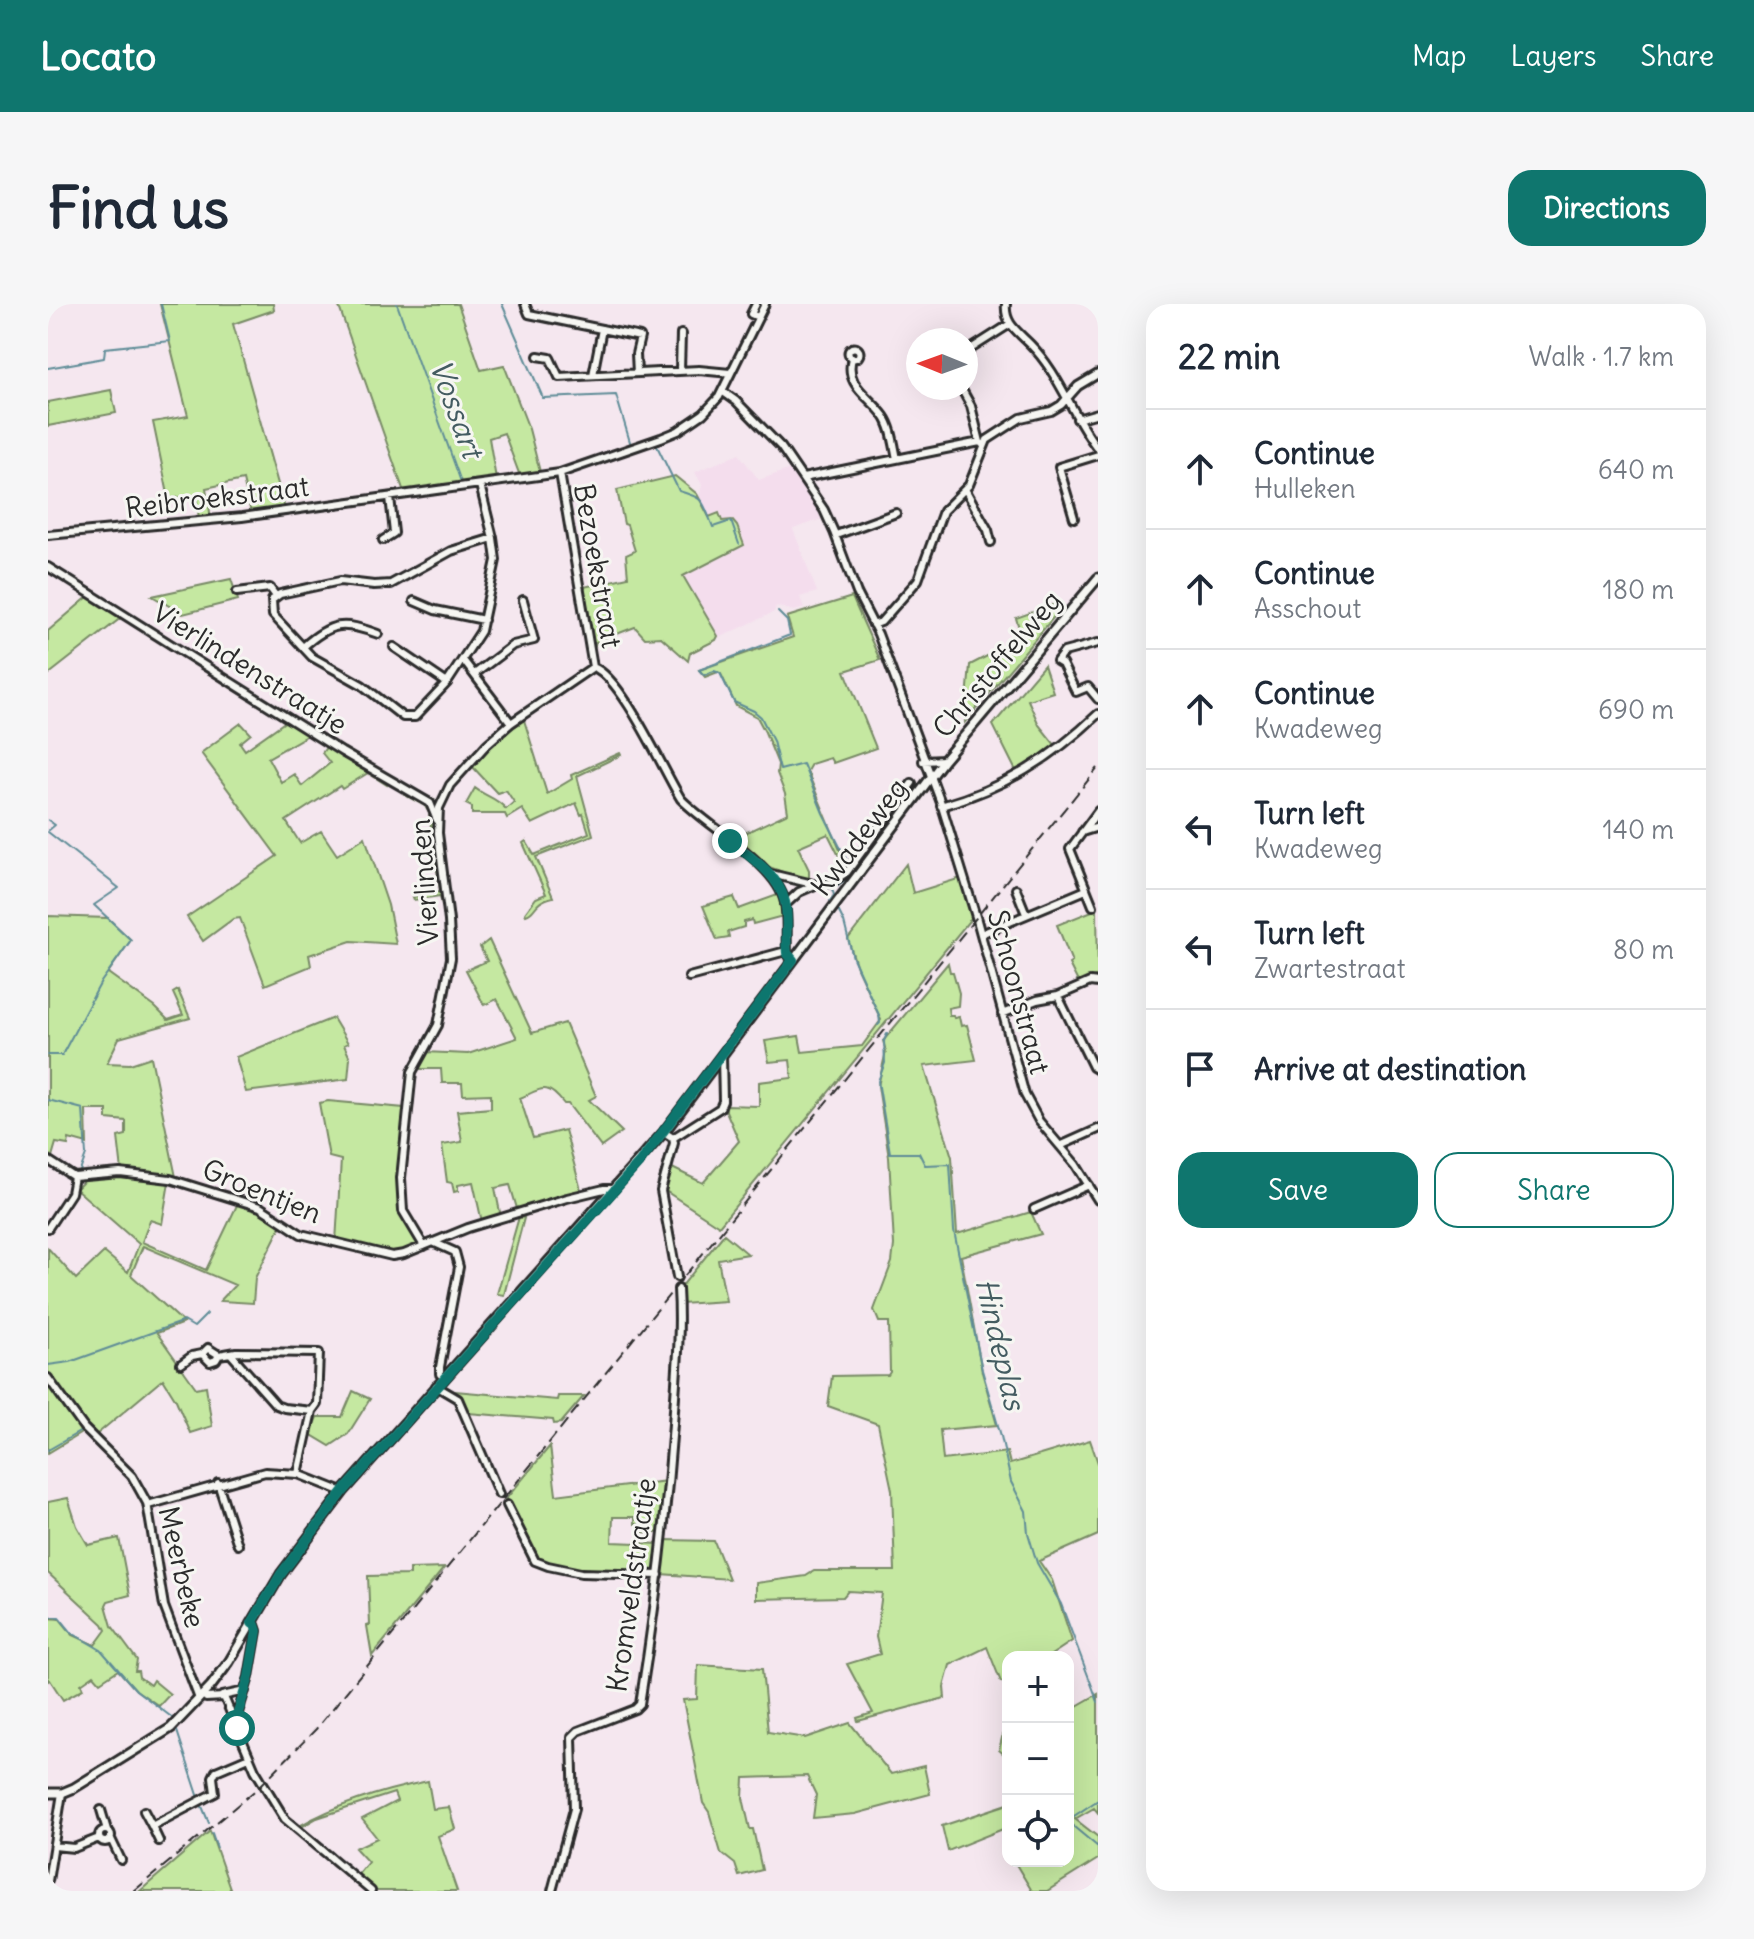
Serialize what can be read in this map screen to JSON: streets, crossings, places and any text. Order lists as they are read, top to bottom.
{
  "streets": {
    "main road": ["Christoffelweg", "Kwadeweg"],
    "street": [
      "Reibroekstraat",
      "Bezoekstraat",
      "Vierlindenstraatje",
      "Vierlinden",
      "Schoonstraat",
      "Groentjen",
      "Meerbeke",
      "Kromveldstraatje"
    ]
  },
  "crossings": [
    ["Reibroekstraat", "Bezoekstraat"],
    ["Reibroekstraat", "Schoonstraat"],
    ["Bezoekstraat", "Vierlinden"],
    ["Christoffelweg", "Kwadeweg"],
    ["Christoffelweg", "Schoonstraat"],
    ["Kwadeweg", "Schoonstraat"],
    ["Kwadeweg", "Groentjen"],
    ["Kwadeweg", "Meerbeke"],
    ["Vierlinden", "Groentjen"]
  ],
  "water": ["Vossart", "Hindeplas"],
  "north": "left",
  "page": {
    "header": "Locato",
    "nav": ["Map", "Layers", "Share"],
    "buttons": [
      "Directions",
      ["Save", "Share"]
    ],
    "title": "Find us",
    "heading": ["22 min", "Walk · 1.7 km"],
    "list": [
      ["Continue", "Hulleken", "640 m"],
      ["Continue", "Asschout", "180 m"],
      ["Continue", "Kwadeweg", "690 m"],
      ["Turn left", "Kwadeweg", "140 m"],
      ["Turn left", "Zwartestraat", "80 m"],
      "Arrive at destination"
    ],
    "map_buttons": ["+", "−"]
  }
}
